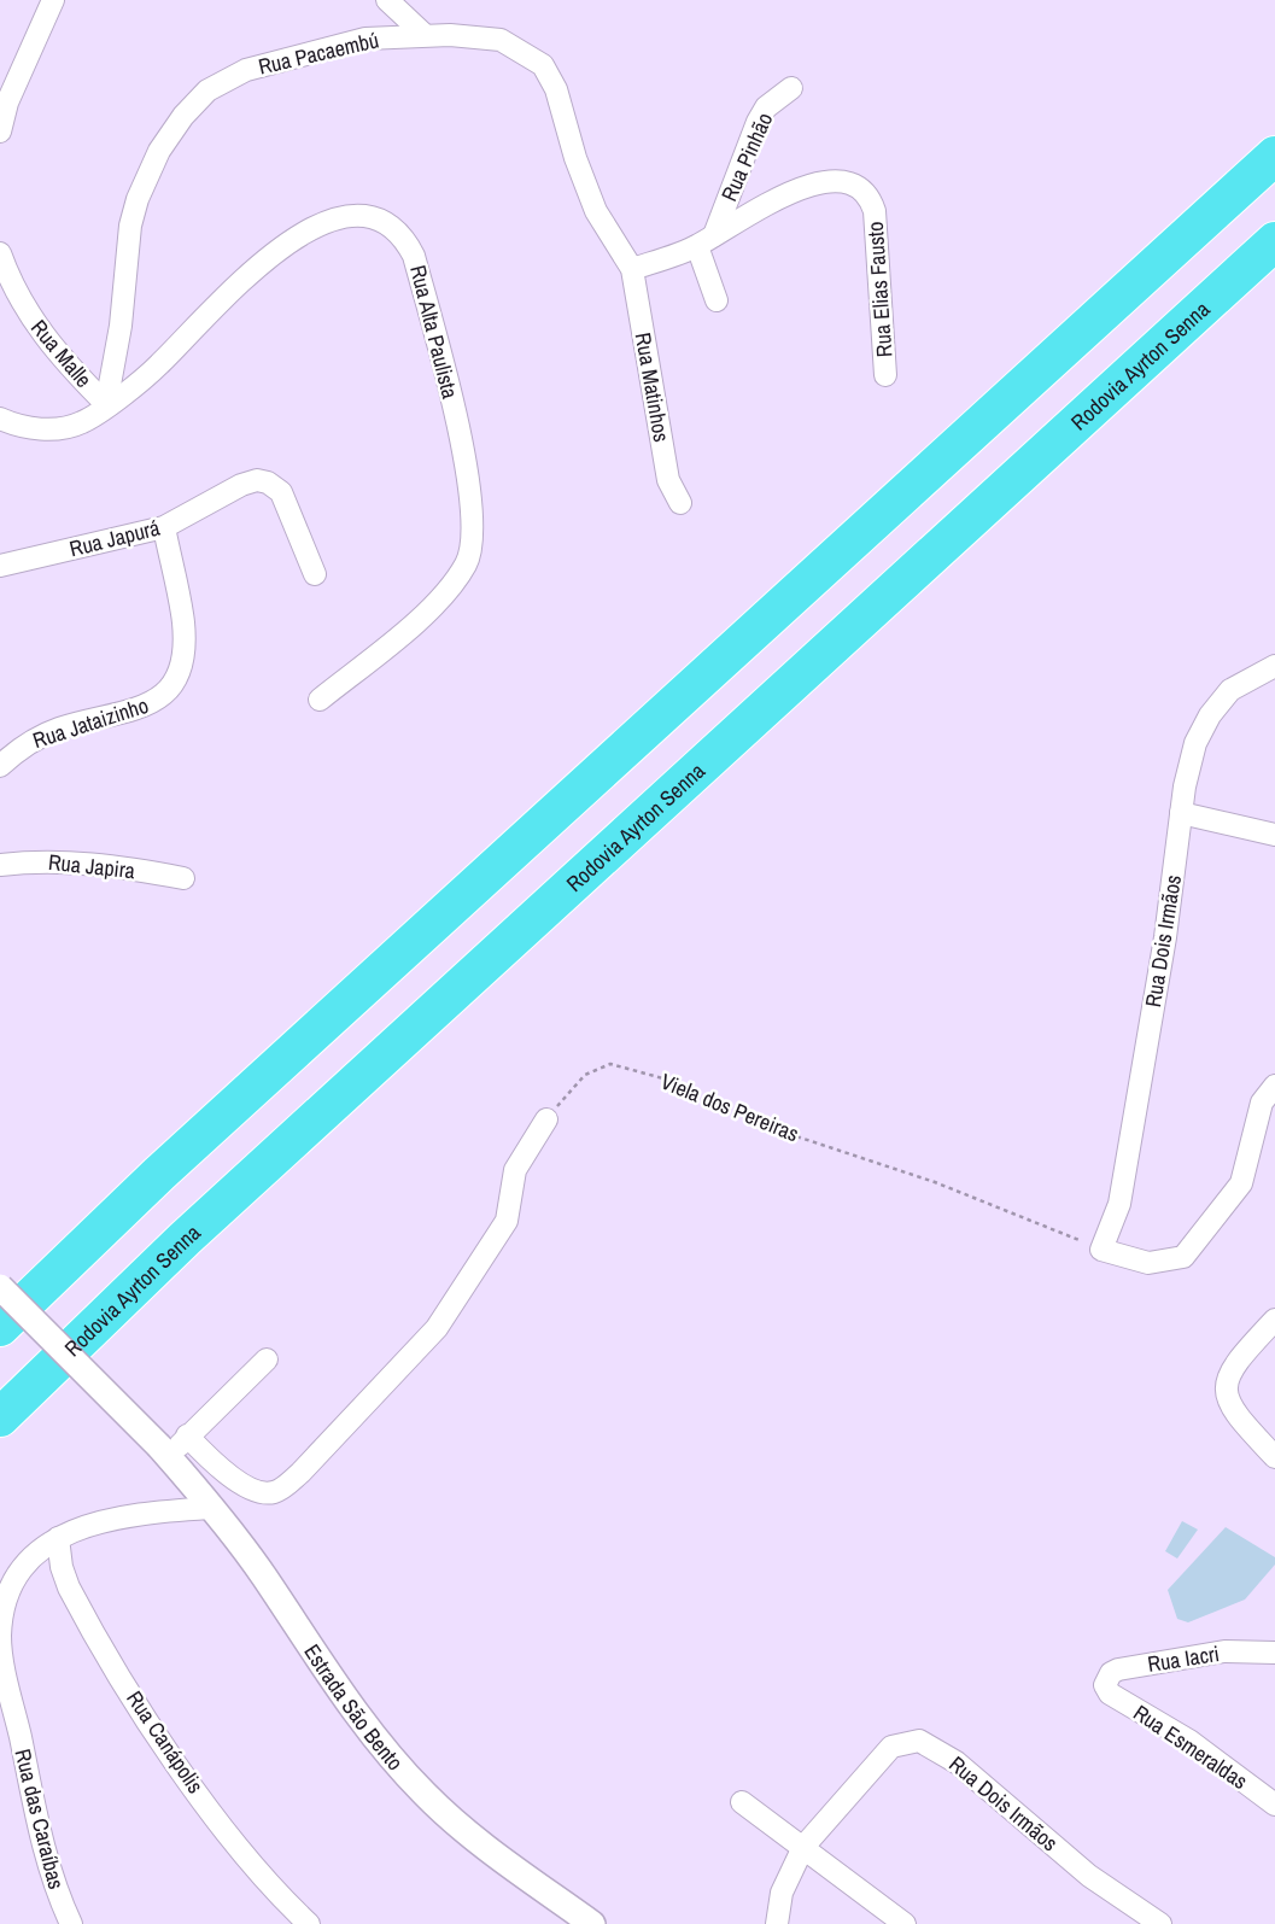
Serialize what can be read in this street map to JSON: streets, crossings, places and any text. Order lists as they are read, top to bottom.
{
  "streets": {
    "highway": ["Rodovia Ayrton Senna"],
    "street": [
      "Rua Pacaembú",
      "Rua Pinhão",
      "Rua Elias Fausto",
      "Rua Alta Paulista",
      "Rua Malle",
      "Rua Matinhos",
      "Rua Japurá",
      "Rua Jataizinho",
      "Rua Japira",
      "Rua Dois Irmãos",
      "Rua Iacri",
      "Estrada São Bento",
      "Rua Canápolis",
      "Rua Esmeraldas",
      "Rua das Caraíbas"
    ],
    "path": ["Viela dos Pereiras"]
  },
  "crossings": [
    ["Rua Pacaembú", "Rua Elias Fausto"],
    ["Rua Pacaembú", "Rua Alta Paulista"],
    ["Rua Pacaembú", "Rua Malle"],
    ["Rua Pacaembú", "Rua Matinhos"],
    ["Rua Pinhão", "Rua Elias Fausto"],
    ["Rua Elias Fausto", "Rua Matinhos"],
    ["Rua Alta Paulista", "Rua Malle"],
    ["Rua Japurá", "Rua Jataizinho"],
    ["Rua Dois Irmãos", "Viela dos Pereiras"],
    ["Rua Iacri", "Rua Esmeraldas"],
    ["Estrada São Bento", "Rua das Caraíbas"],
    ["Rua Canápolis", "Rua das Caraíbas"]
  ]
}
